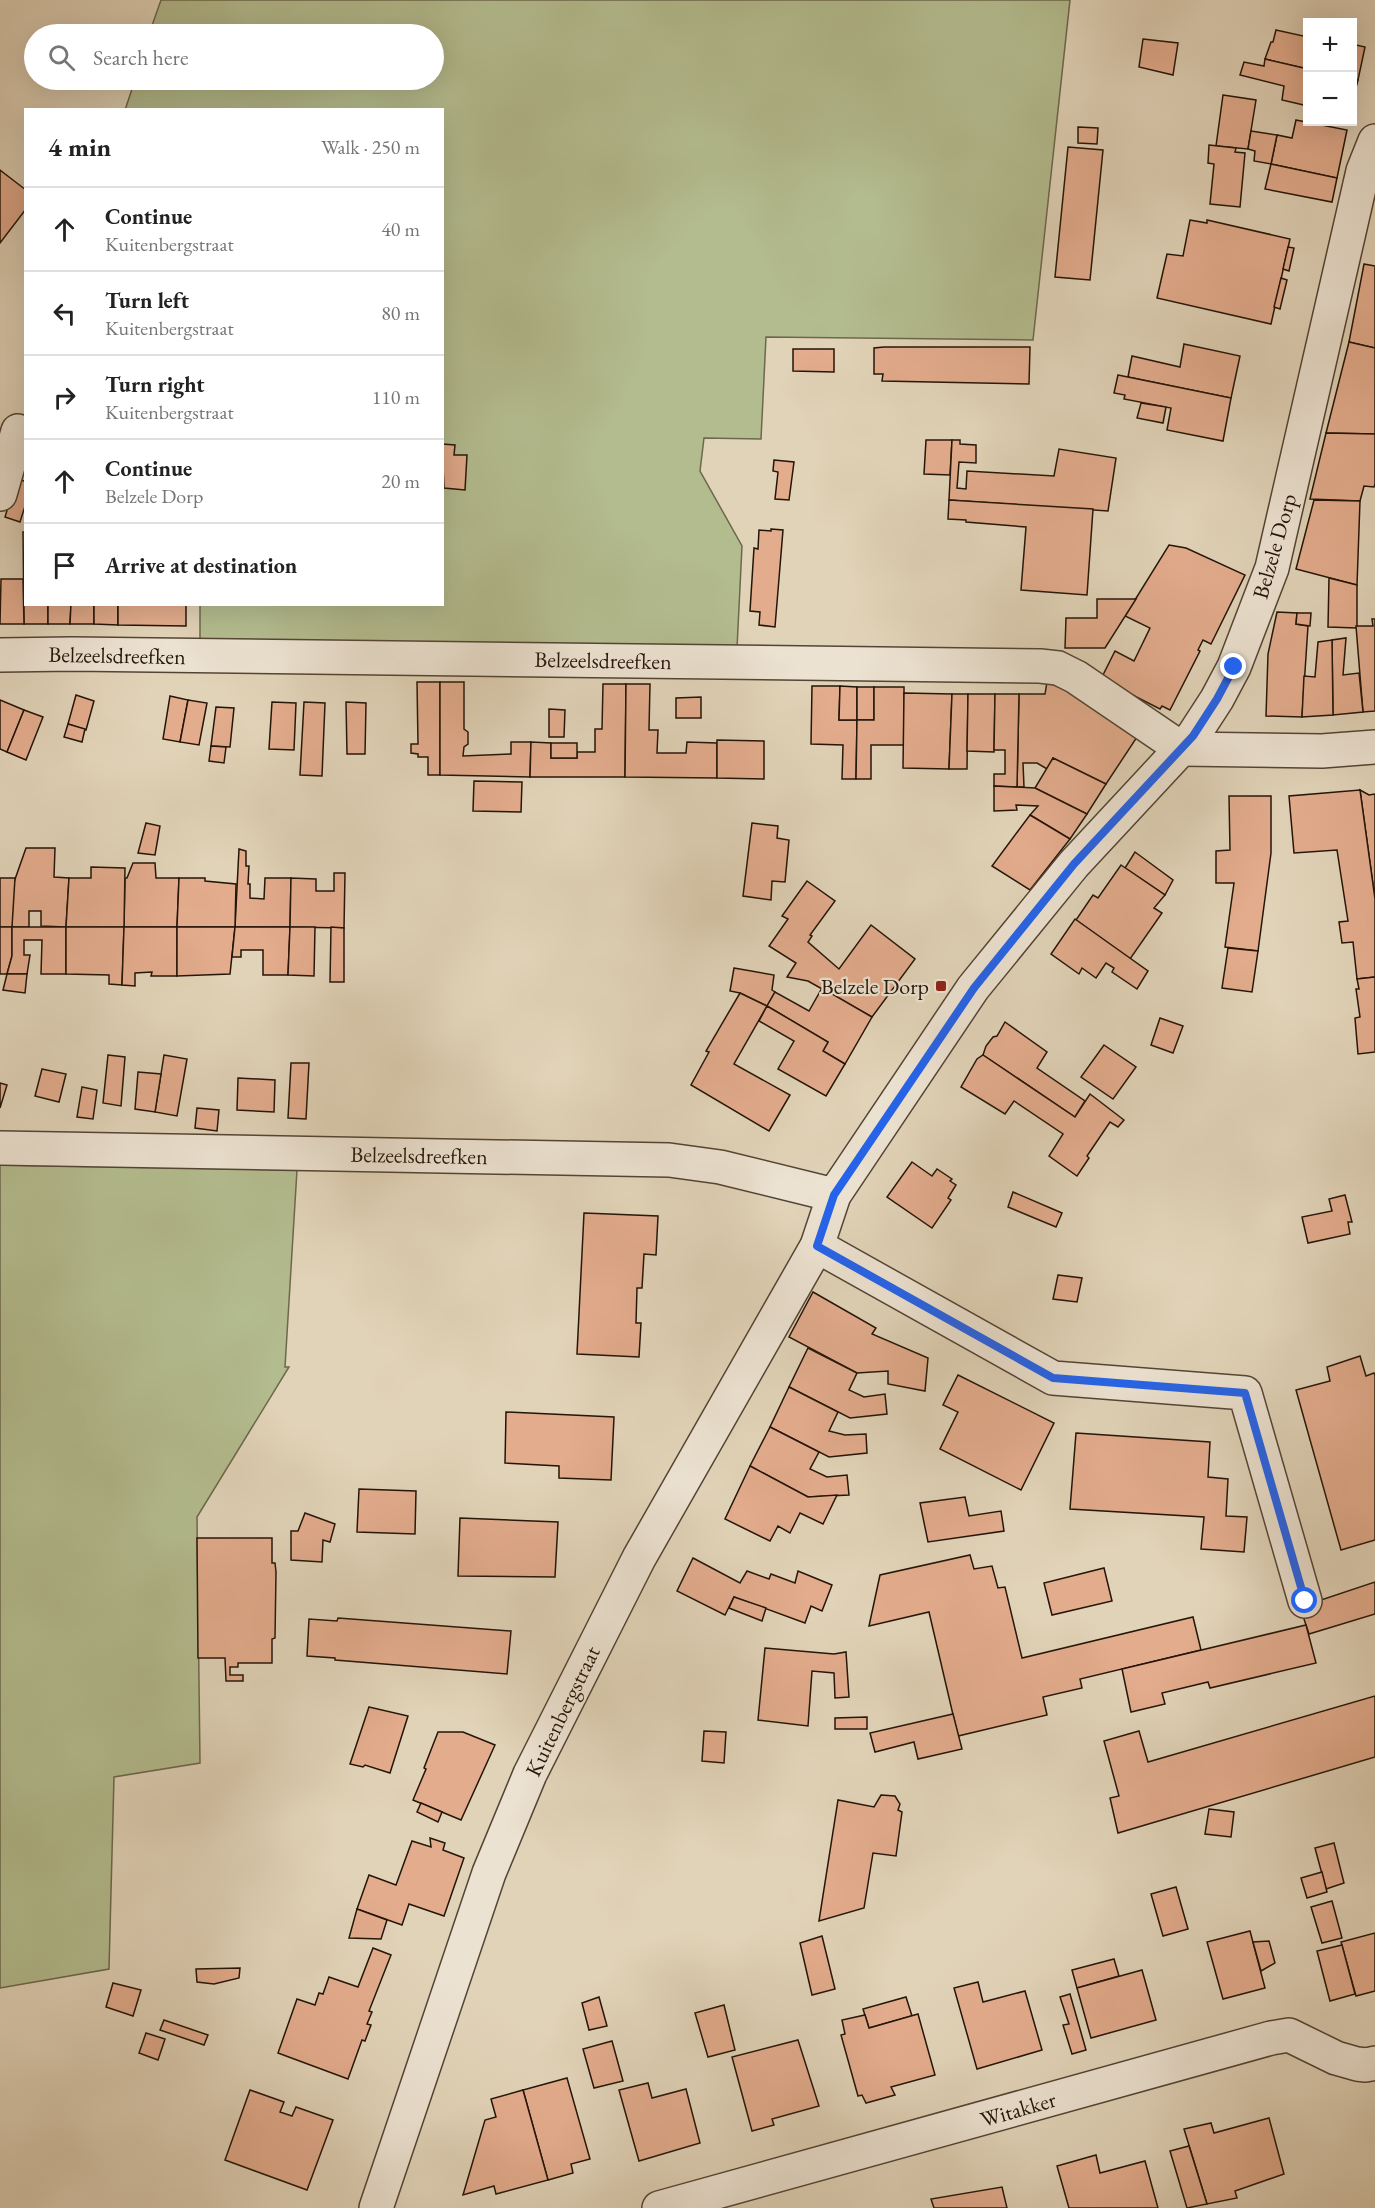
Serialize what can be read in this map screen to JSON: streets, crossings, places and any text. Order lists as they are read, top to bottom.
{
  "streets": {
    "street": [
      "Belzele Dorp",
      "Belzeelsdreefken",
      "Kuitenbergstraat",
      "Witakker"
    ]
  },
  "crossings": [
    ["Belzele Dorp", "Belzeelsdreefken"],
    ["Belzele Dorp", "Kuitenbergstraat"],
    ["Belzeelsdreefken", "Kuitenbergstraat"]
  ],
  "places": {
    "transit": ["Belzele Dorp"]
  },
  "page": {
    "map_buttons": ["+", "−"],
    "search": "Search here",
    "heading": ["4 min", "Walk · 250 m"],
    "list": [
      ["Continue", "Kuitenbergstraat", "40 m"],
      ["Turn left", "Kuitenbergstraat", "80 m"],
      ["Turn right", "Kuitenbergstraat", "110 m"],
      ["Continue", "Belzele Dorp", "20 m"],
      "Arrive at destination"
    ]
  }
}
